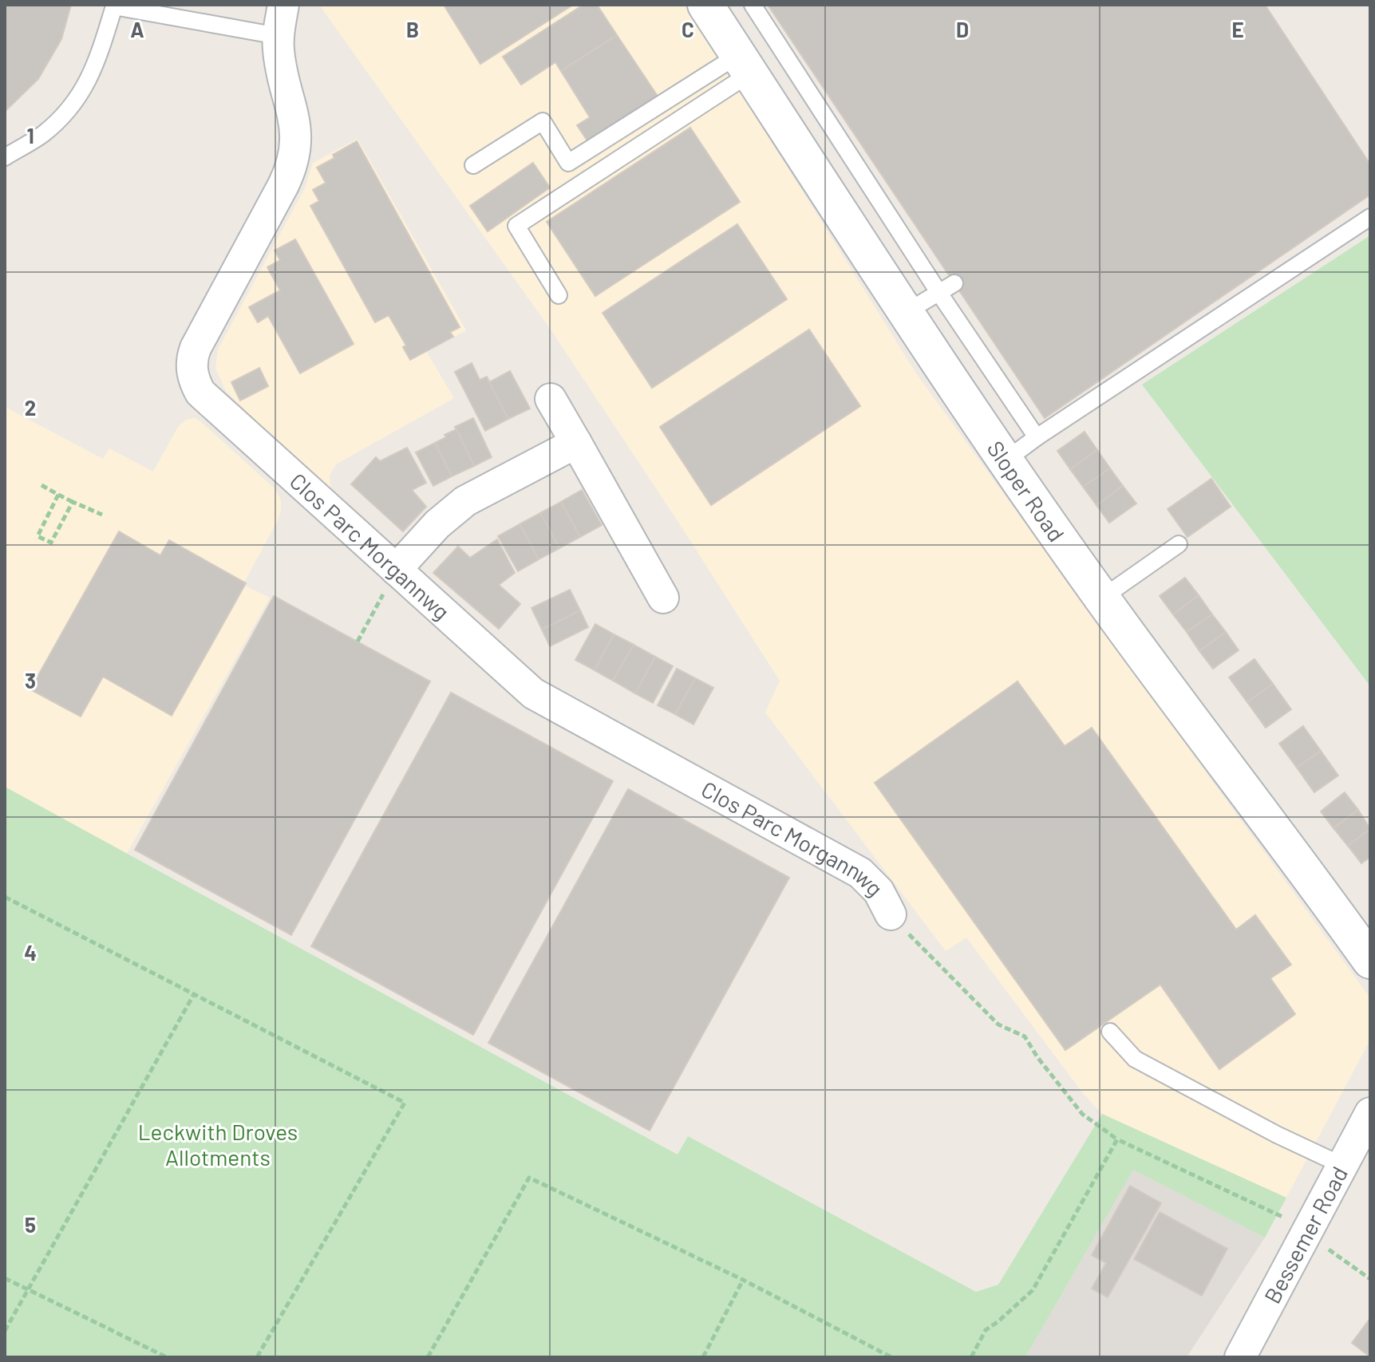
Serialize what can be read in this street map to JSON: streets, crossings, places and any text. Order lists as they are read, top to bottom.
{
  "streets": {
    "street": ["Sloper Road", "Clos Parc Morgannwg", "Bessemer Road"]
  },
  "parks": ["Leckwith Droves Allotments"],
  "grid": {
    "columns": [
      "A",
      "B",
      "C",
      "D",
      "E"
    ],
    "rows": [
      "1",
      "2",
      "3",
      "4",
      "5"
    ]
  }
}
